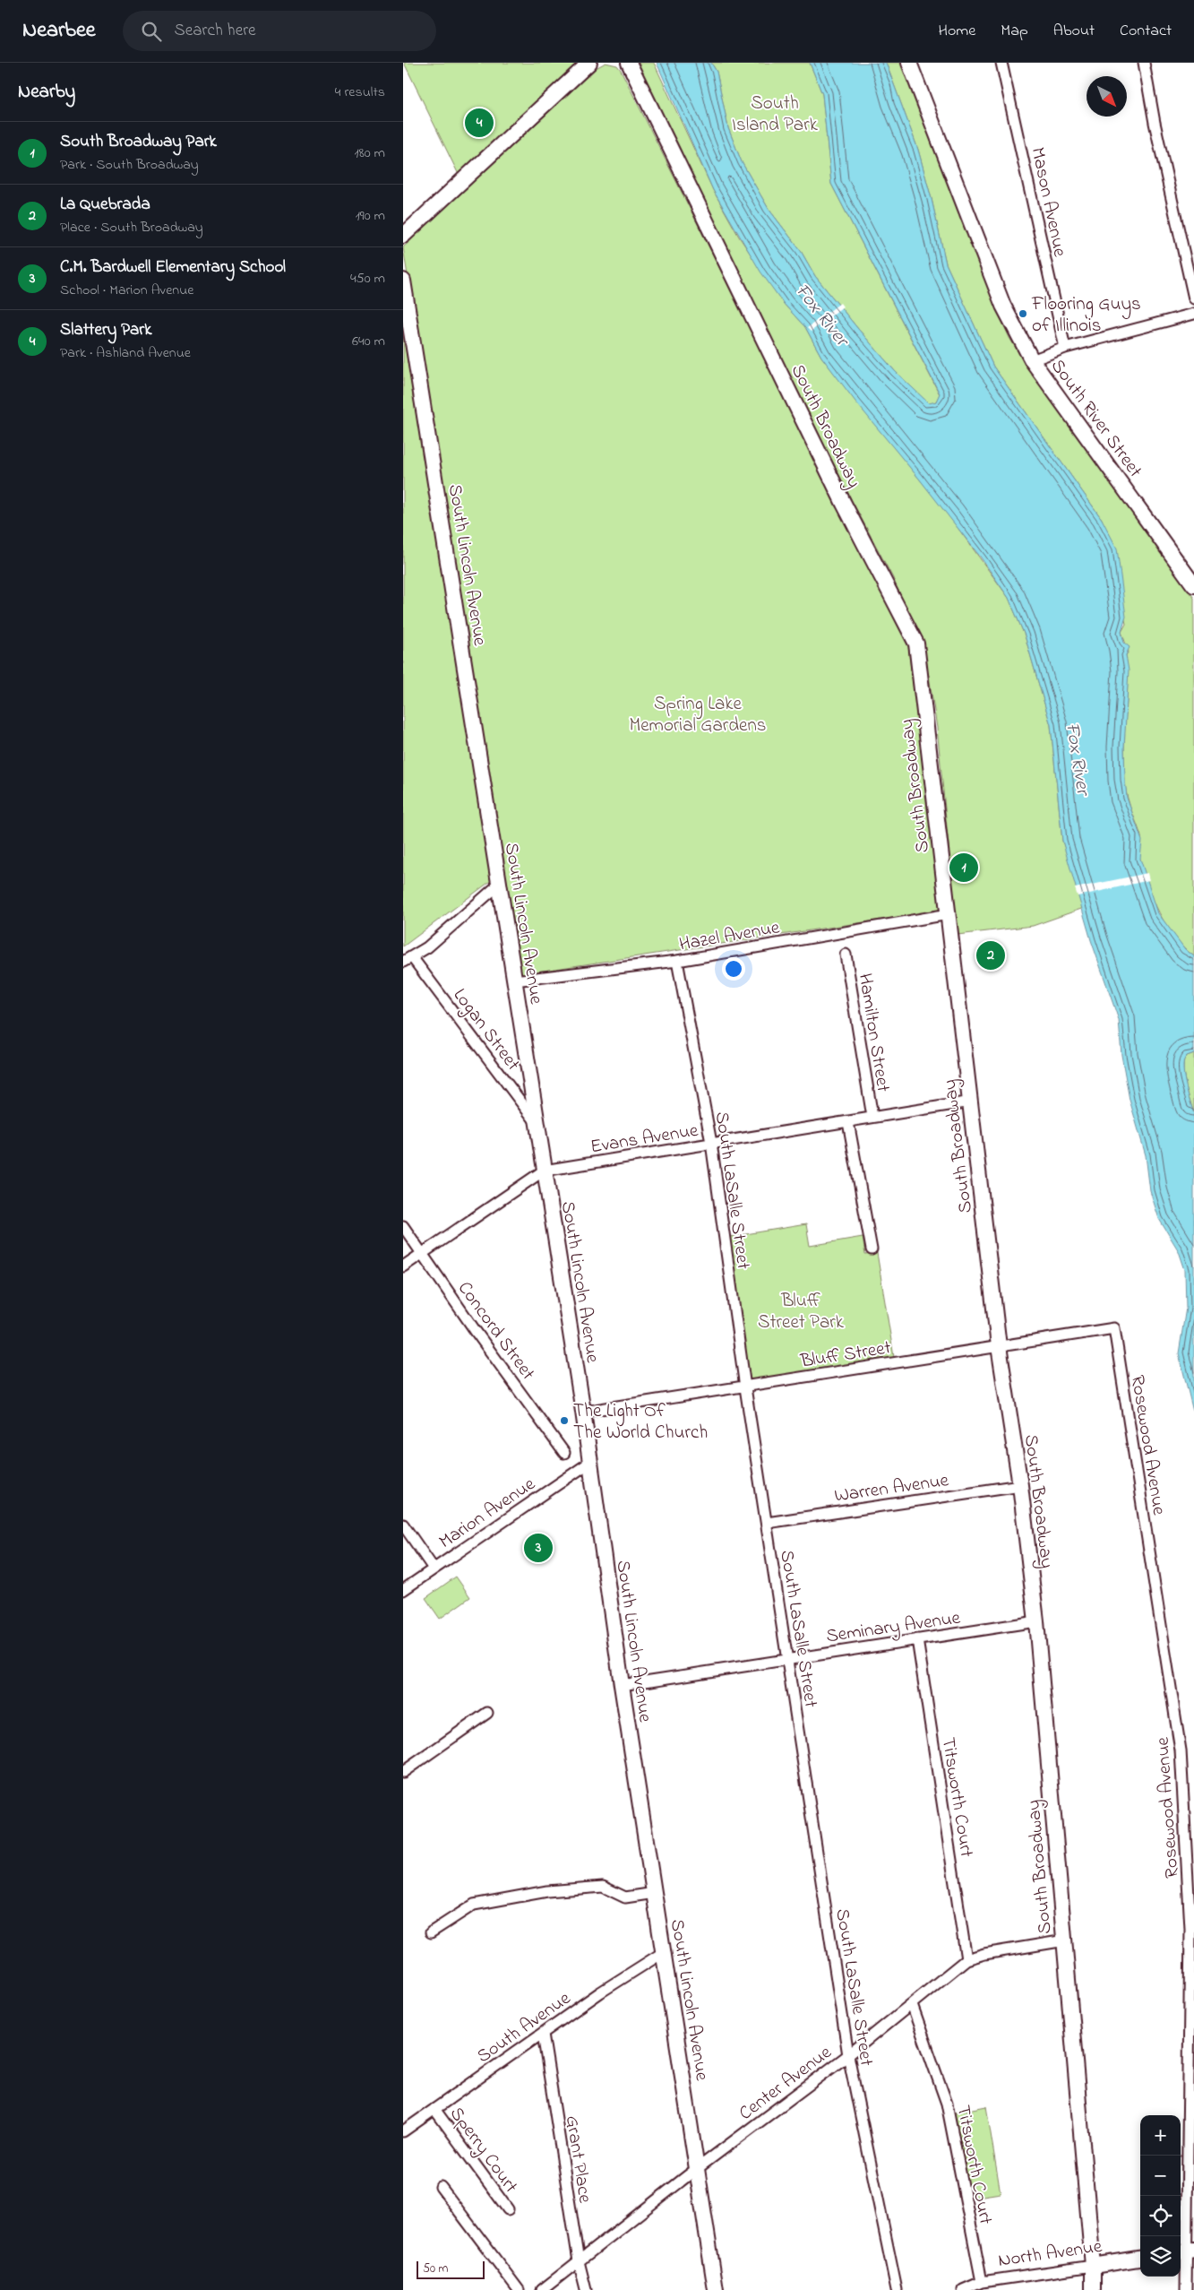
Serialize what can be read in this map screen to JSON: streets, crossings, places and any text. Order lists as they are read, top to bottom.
{
  "streets": {
    "street": [
      "Mason Avenue",
      "South River Street",
      "South Broadway",
      "South Lincoln Avenue",
      "Hazel Avenue",
      "Logan Street",
      "Hamilton Street",
      "Evans Avenue",
      "South LaSalle Street",
      "Concord Street",
      "Bluff Street",
      "Rosewood Avenue",
      "Warren Avenue",
      "Marion Avenue",
      "Seminary Avenue",
      "Titsworth Court",
      "South Avenue",
      "Center Avenue",
      "Sperry Court",
      "Grant Place",
      "North Avenue"
    ]
  },
  "crossings": [
    ["South Broadway", "Hazel Avenue"],
    ["South Broadway", "Evans Avenue"],
    ["South Broadway", "Bluff Street"],
    ["South Broadway", "Warren Avenue"],
    ["South Broadway", "Seminary Avenue"],
    ["South Broadway", "Center Avenue"],
    ["South Broadway", "North Avenue"],
    ["South Lincoln Avenue", "Hazel Avenue"],
    ["South Lincoln Avenue", "Logan Street"],
    ["South Lincoln Avenue", "Evans Avenue"],
    ["South Lincoln Avenue", "Bluff Street"],
    ["South Lincoln Avenue", "Marion Avenue"],
    ["South Lincoln Avenue", "Seminary Avenue"],
    ["South Lincoln Avenue", "South Avenue"],
    ["South Lincoln Avenue", "Center Avenue"],
    ["Hazel Avenue", "South LaSalle Street"],
    ["Hamilton Street", "Evans Avenue"],
    ["Evans Avenue", "South LaSalle Street"],
    ["Evans Avenue", "Concord Street"],
    ["South LaSalle Street", "Bluff Street"],
    ["South LaSalle Street", "Warren Avenue"],
    ["South LaSalle Street", "Seminary Avenue"],
    ["South LaSalle Street", "Center Avenue"],
    ["Bluff Street", "Rosewood Avenue"],
    ["Seminary Avenue", "Titsworth Court"],
    ["Titsworth Court", "Center Avenue"],
    ["Titsworth Court", "North Avenue"],
    ["South Avenue", "Sperry Court"],
    ["South Avenue", "Grant Place"],
    ["Center Avenue", "Grant Place"]
  ],
  "water": ["Fox River"],
  "parks": ["South Island Park", "Spring Lake Memorial Gardens", "Bluff Street Park"],
  "places": ["Flooring Guys of Illinois", "The Light Of The World Church"],
  "scale_bar": "50 m",
  "north": "bottom right",
  "page": {
    "header": "Nearbee",
    "search": "Search here",
    "nav": [
      "Home",
      "Map",
      "About",
      "Contact"
    ],
    "heading": ["Nearby", "4 results"],
    "pins": [
      "4",
      "1",
      "2",
      "3"
    ],
    "list": [
      {
        "mark": "1",
        "name": "South Broadway Park",
        "note": "Park · South Broadway",
        "value": "180 m"
      },
      {
        "mark": "2",
        "name": "La Quebrada",
        "note": "Place · South Broadway",
        "value": "190 m"
      },
      {
        "mark": "3",
        "name": "C.M. Bardwell Elementary School",
        "note": "School · Marion Avenue",
        "value": "450 m"
      },
      {
        "mark": "4",
        "name": "Slattery Park",
        "note": "Park · Ashland Avenue",
        "value": "640 m"
      }
    ],
    "map_buttons": ["+", "−"],
    "scale": "50 m"
  }
}
